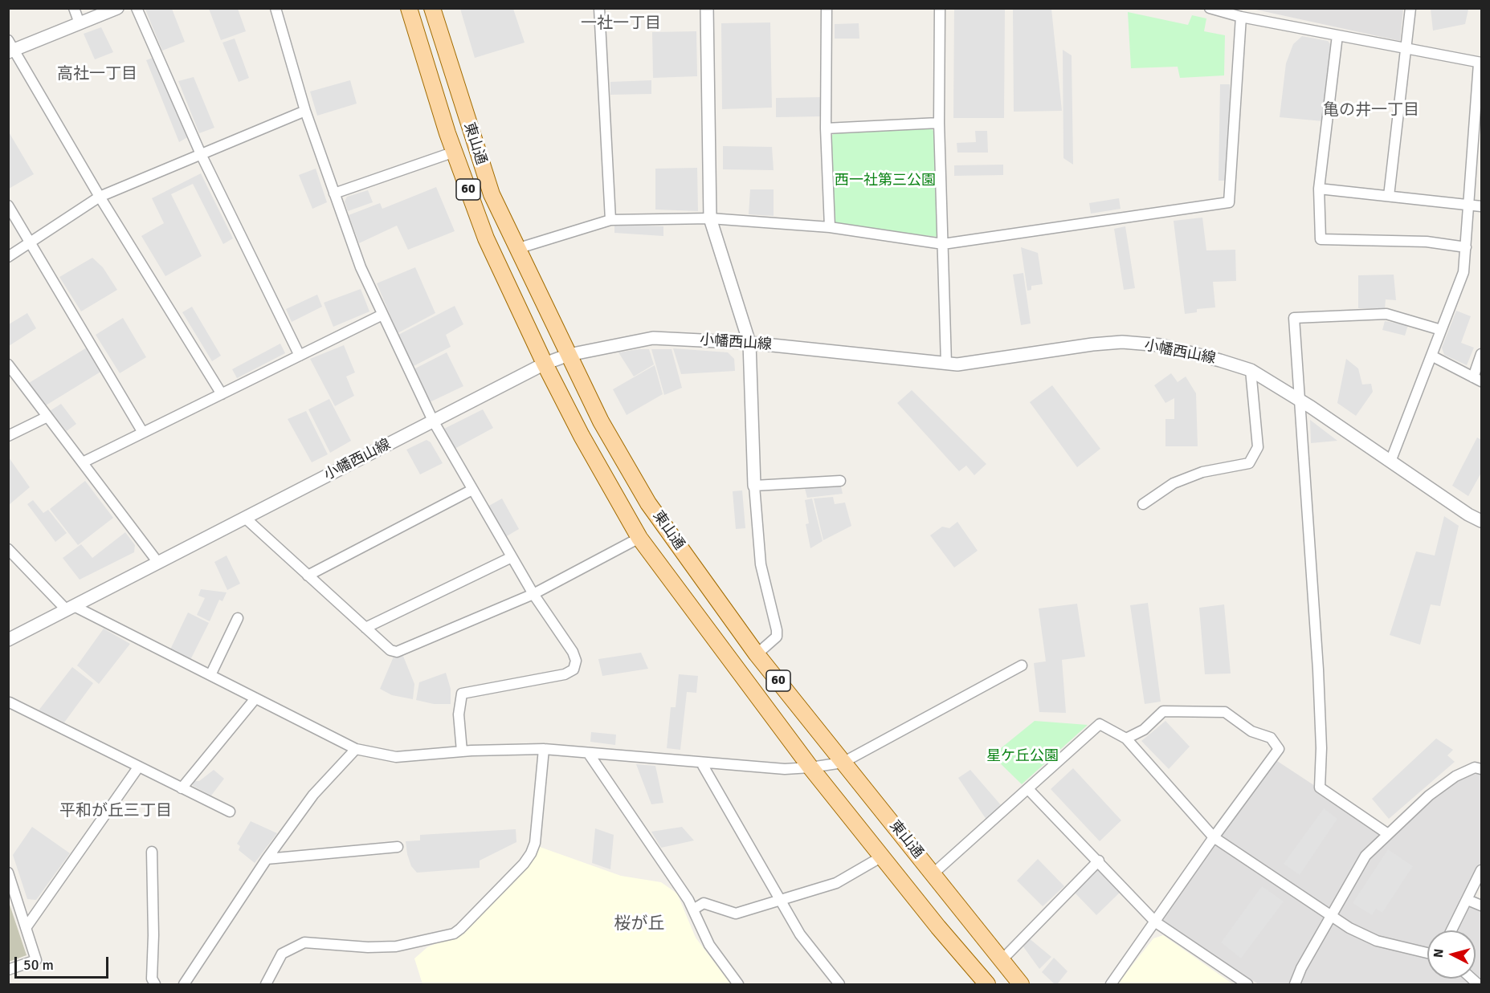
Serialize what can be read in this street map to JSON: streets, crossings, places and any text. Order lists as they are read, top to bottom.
{
  "streets": {
    "main road": ["東山通", "60"],
    "street": ["小幡西山線"]
  },
  "crossings": [
    ["東山通", "小幡西山線"]
  ],
  "districts": [
    "一社一丁目",
    "高社一丁目",
    "亀の井一丁目",
    "平和が丘三丁目",
    "桜が丘"
  ],
  "parks": ["西一社第三公園", "星ケ丘公園"],
  "scale_bar": "50 m",
  "north": "left"
}
